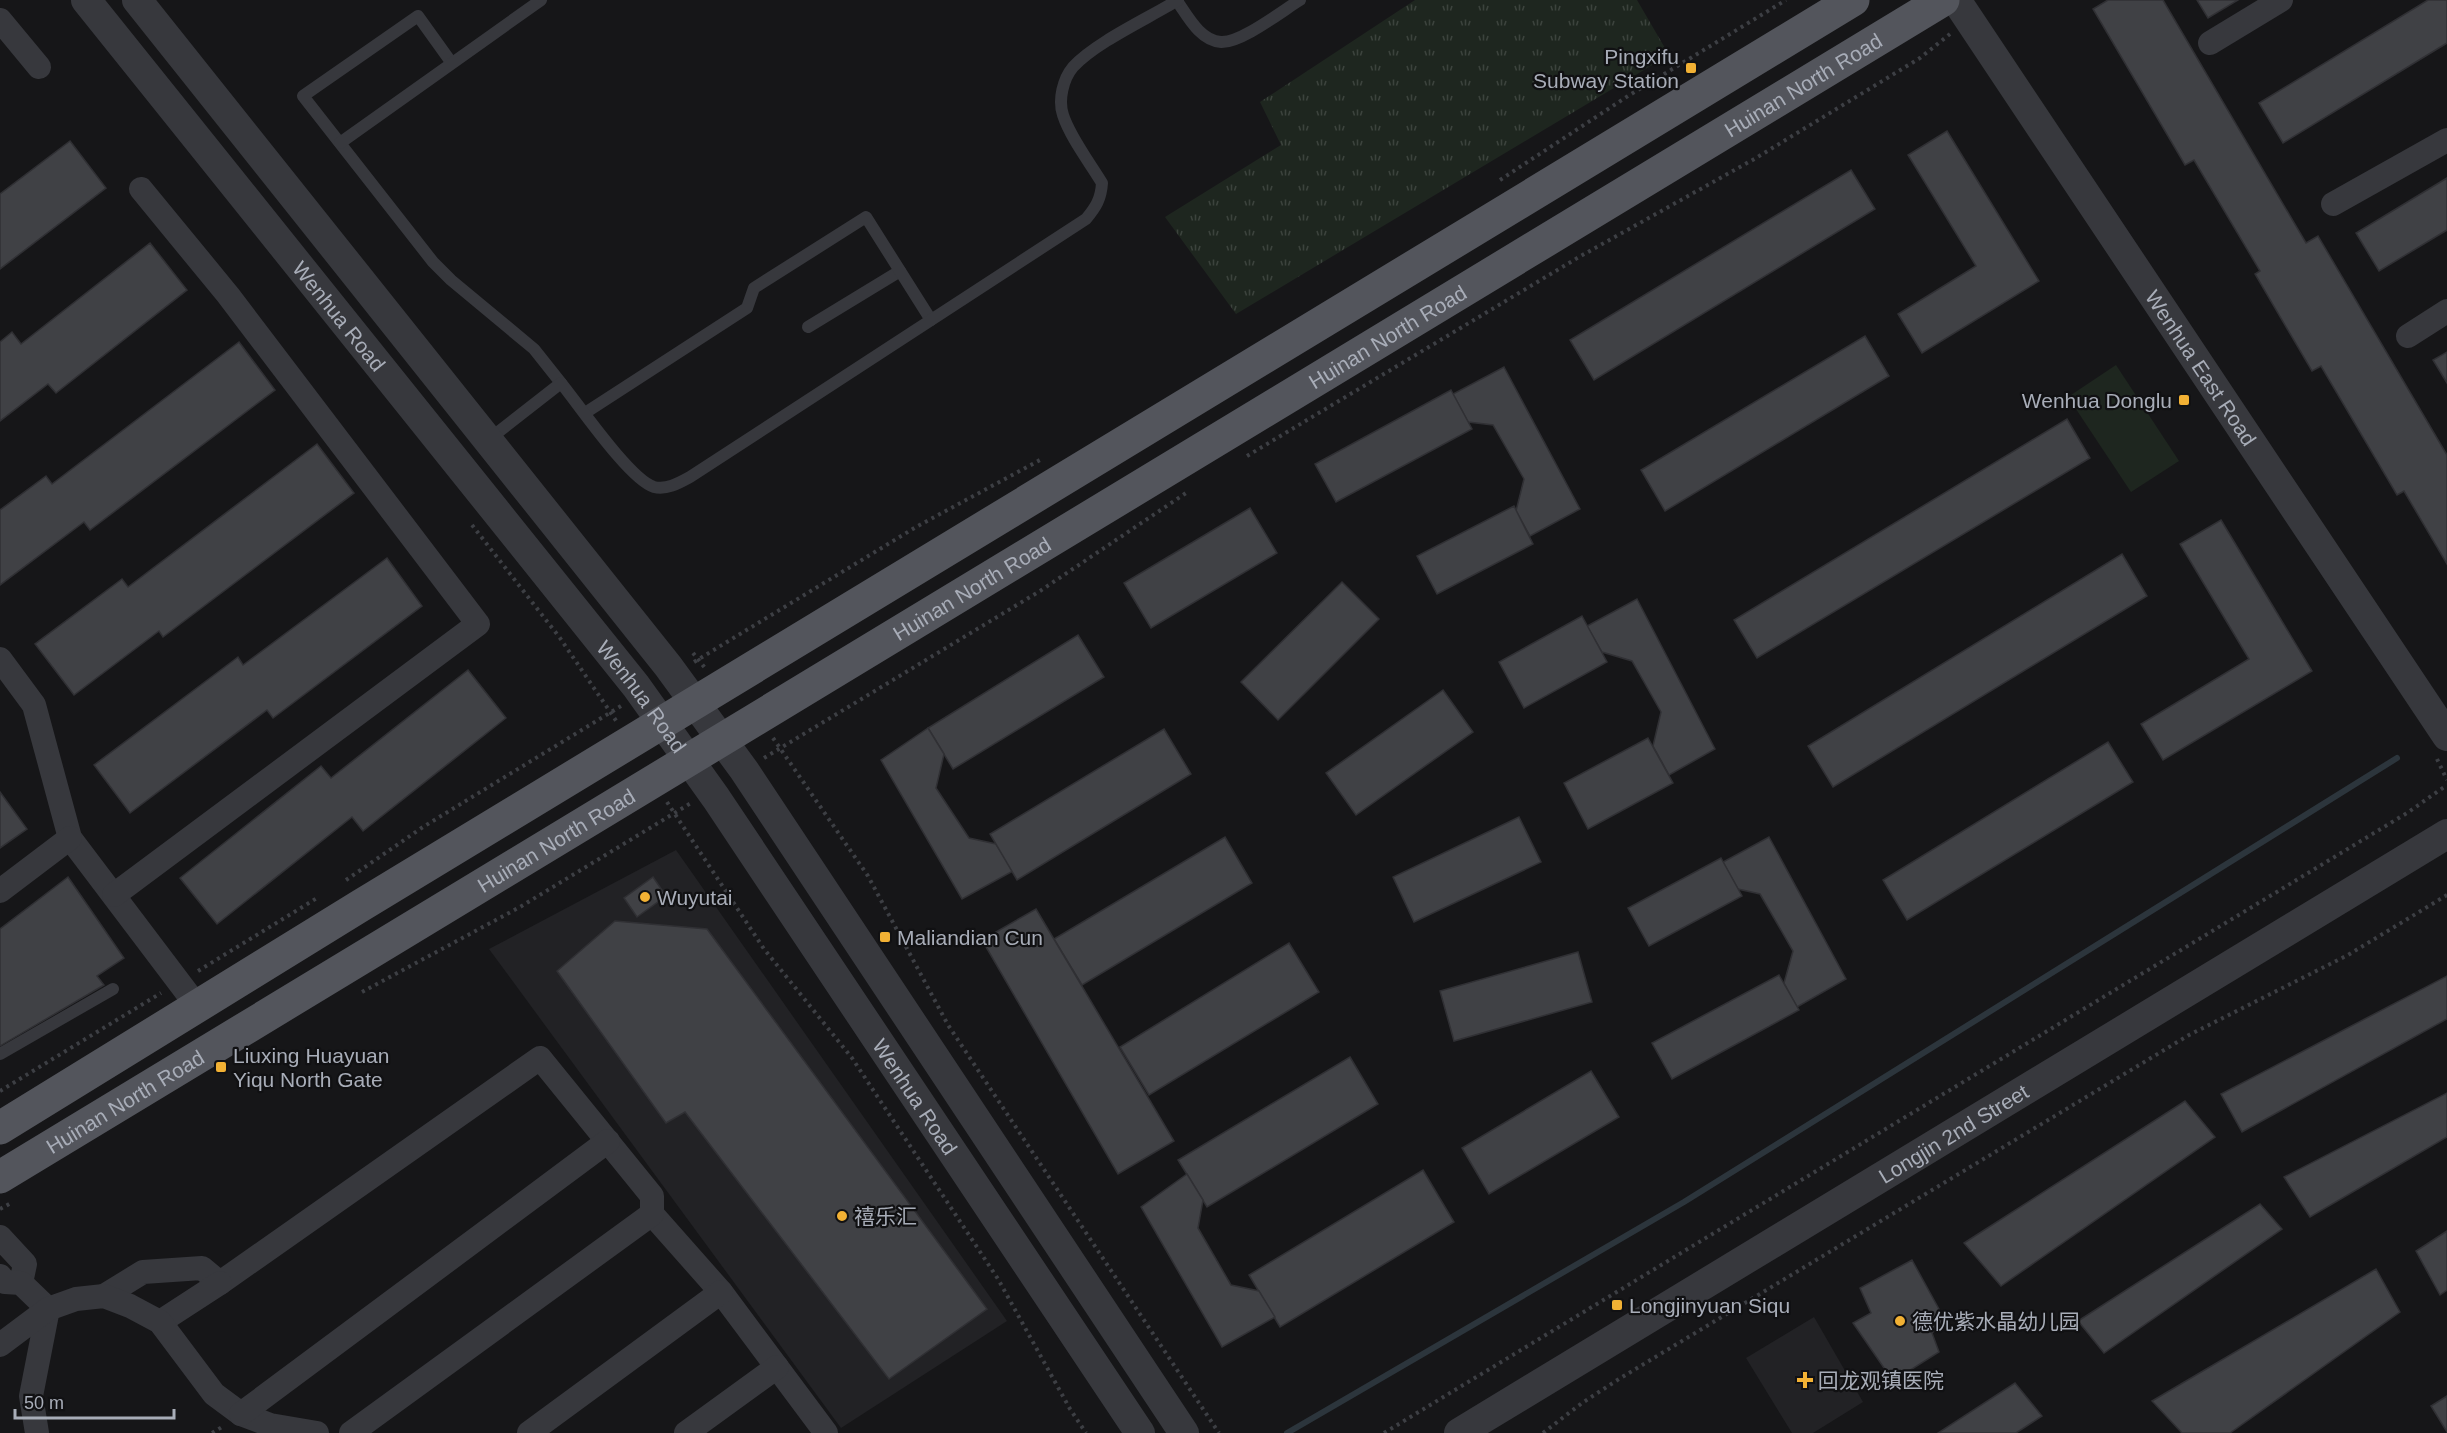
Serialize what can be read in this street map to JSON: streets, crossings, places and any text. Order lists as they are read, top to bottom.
{
  "streets": {
    "main road": ["Huinan North Road"],
    "street": ["Wenhua Road", "Wenhua East Road", "Longjin 2nd Street"]
  },
  "crossings": [
    ["Huinan North Road", "Wenhua Road"]
  ],
  "places": {
    "transit": [
      "Pingxifu Subway Station",
      "Wenhua Donglu",
      "Maliandian Cun",
      "Liuxing Huayuan Yiqu North Gate",
      "Longjinyuan Siqu"
    ],
    "other": ["Wuyutai", "禧乐汇", "德优紫水晶幼儿园"],
    "health": ["回龙观镇医院"]
  },
  "scale_bar": "50 m"
}
